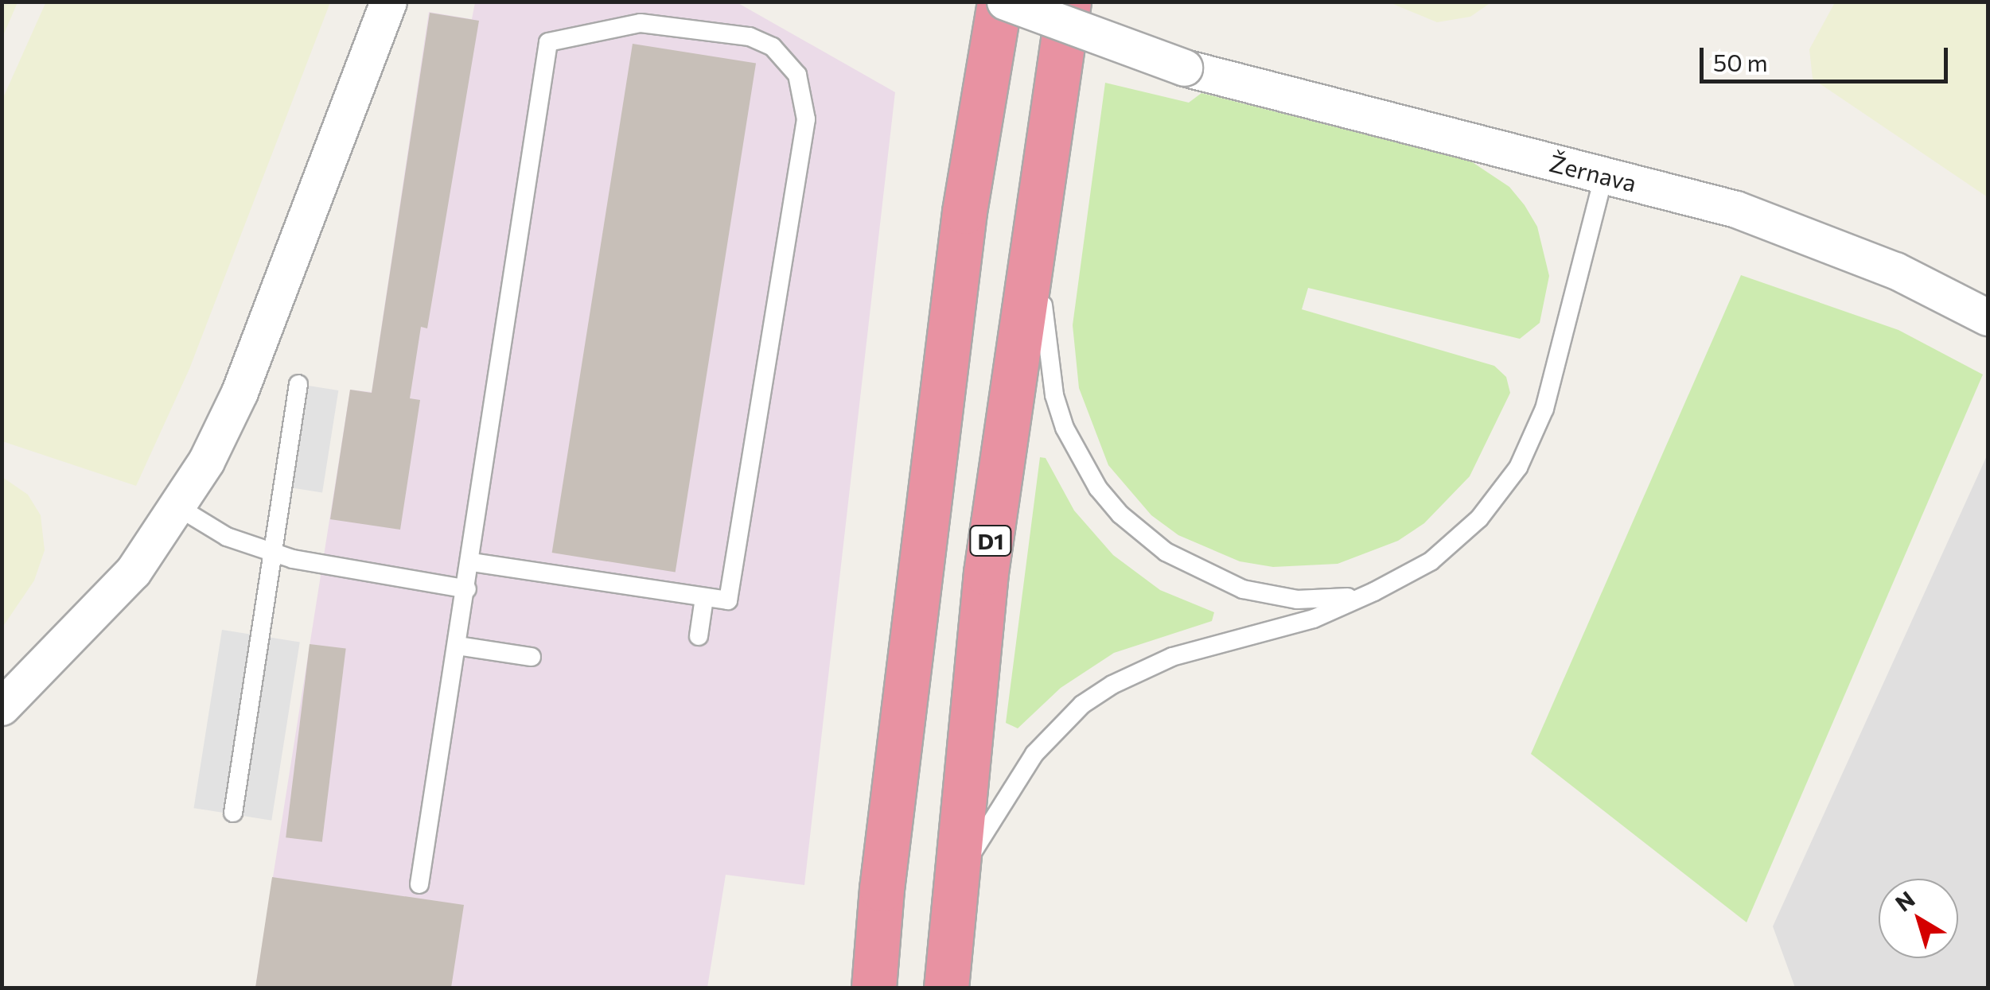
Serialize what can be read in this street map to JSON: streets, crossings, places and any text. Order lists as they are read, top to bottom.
{
  "streets": {
    "highway": ["D1"],
    "street": ["Žernava"]
  },
  "scale_bar": "50 m",
  "north": "top left"
}
